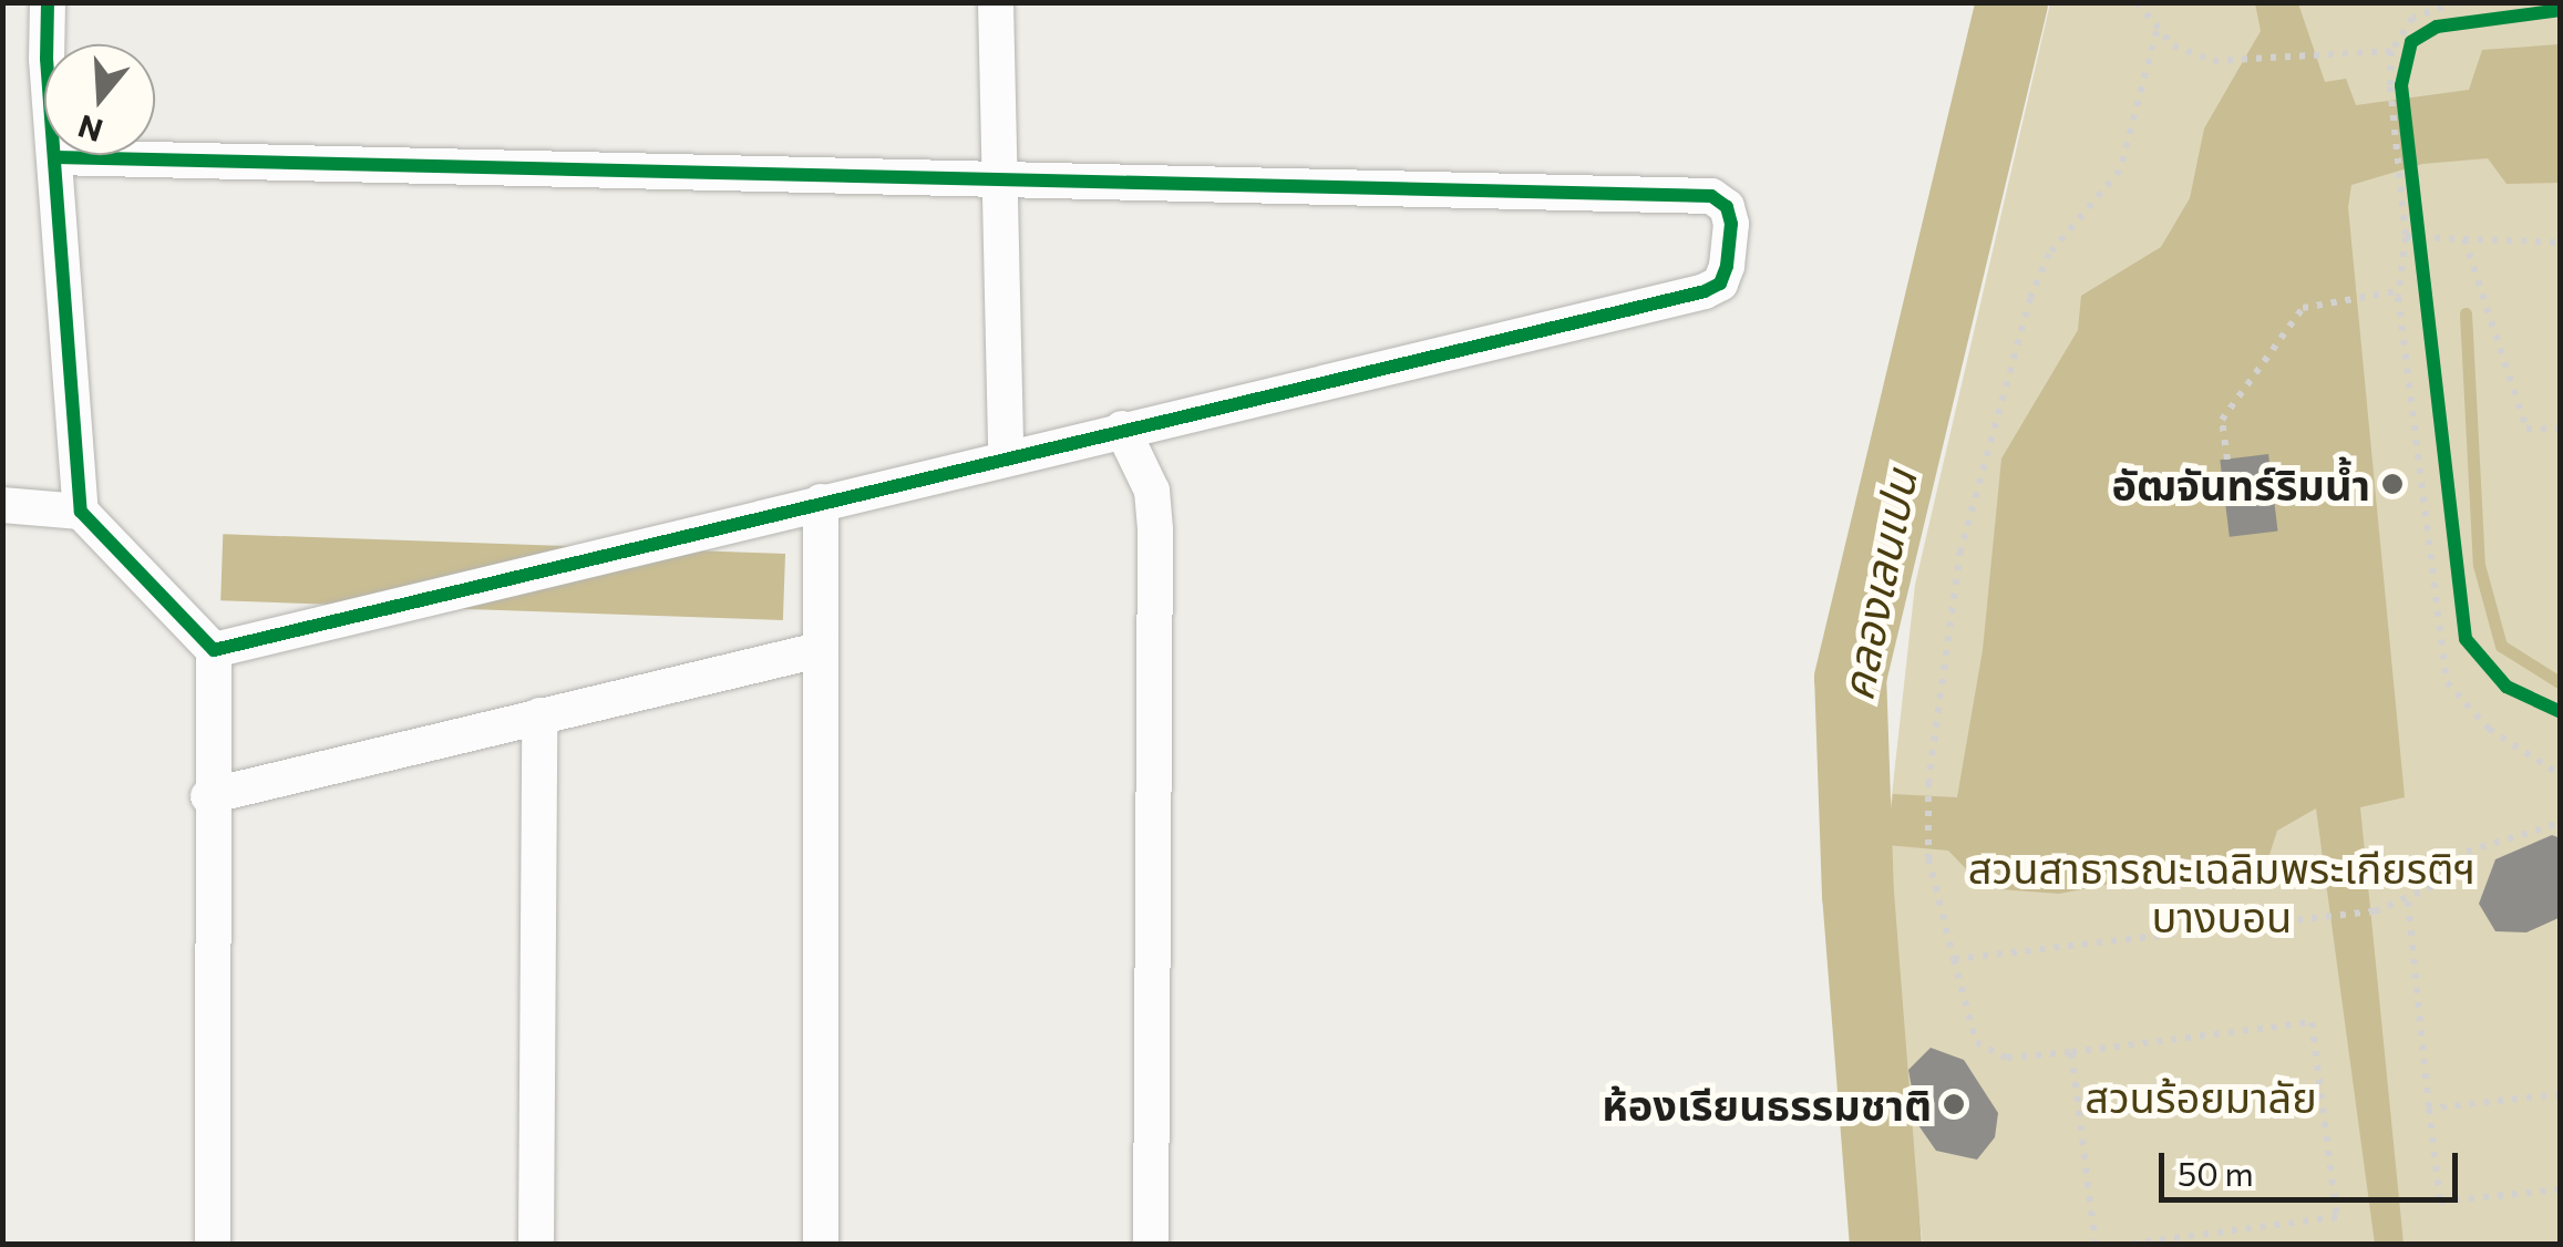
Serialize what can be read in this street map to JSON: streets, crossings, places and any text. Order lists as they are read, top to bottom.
{
  "water": ["คลองเลนเปน"],
  "parks": ["สวนสาธารณะเฉลิมพระเกียรติฯ บางบอน", "สวนร้อยมาลัย"],
  "places": ["อัฒจันทร์ริมน้ำ", "ห้องเรียนธรรมชาติ"],
  "scale_bar": "50 m",
  "north": "bottom"
}
